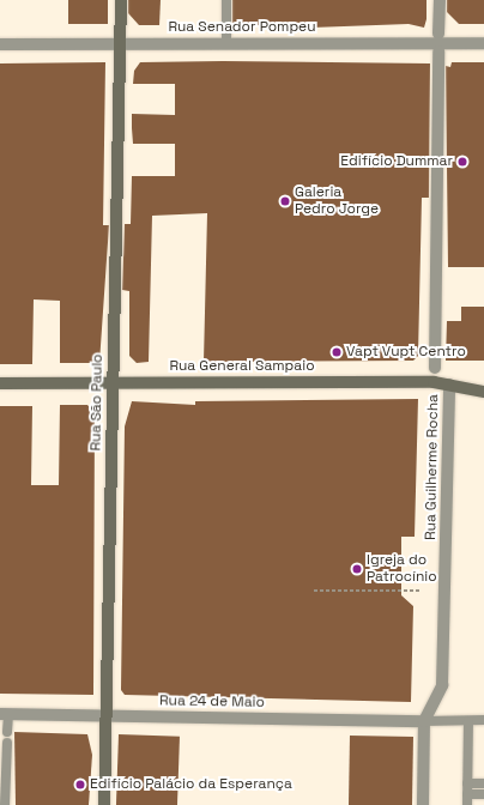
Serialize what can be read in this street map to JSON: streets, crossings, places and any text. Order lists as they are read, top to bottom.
{
  "streets": {
    "main road": ["Rua General Sampaio", "Rua São Paulo"],
    "street": ["Rua Senador Pompeu", "Rua Guilherme Rocha", "Rua 24 de Maio"]
  },
  "crossings": [
    ["Rua Senador Pompeu", "Rua São Paulo"],
    ["Rua General Sampaio", "Rua São Paulo"],
    ["Rua General Sampaio", "Rua Guilherme Rocha"],
    ["Rua São Paulo", "Rua 24 de Maio"],
    ["Rua Guilherme Rocha", "Rua 24 de Maio"]
  ],
  "places": [
    "Edifício Dummar",
    "Galeria Pedro Jorge",
    "Vapt Vupt Centro",
    "Igreja do Patrocínio",
    "Edifício Palácio da Esperança"
  ]
}
